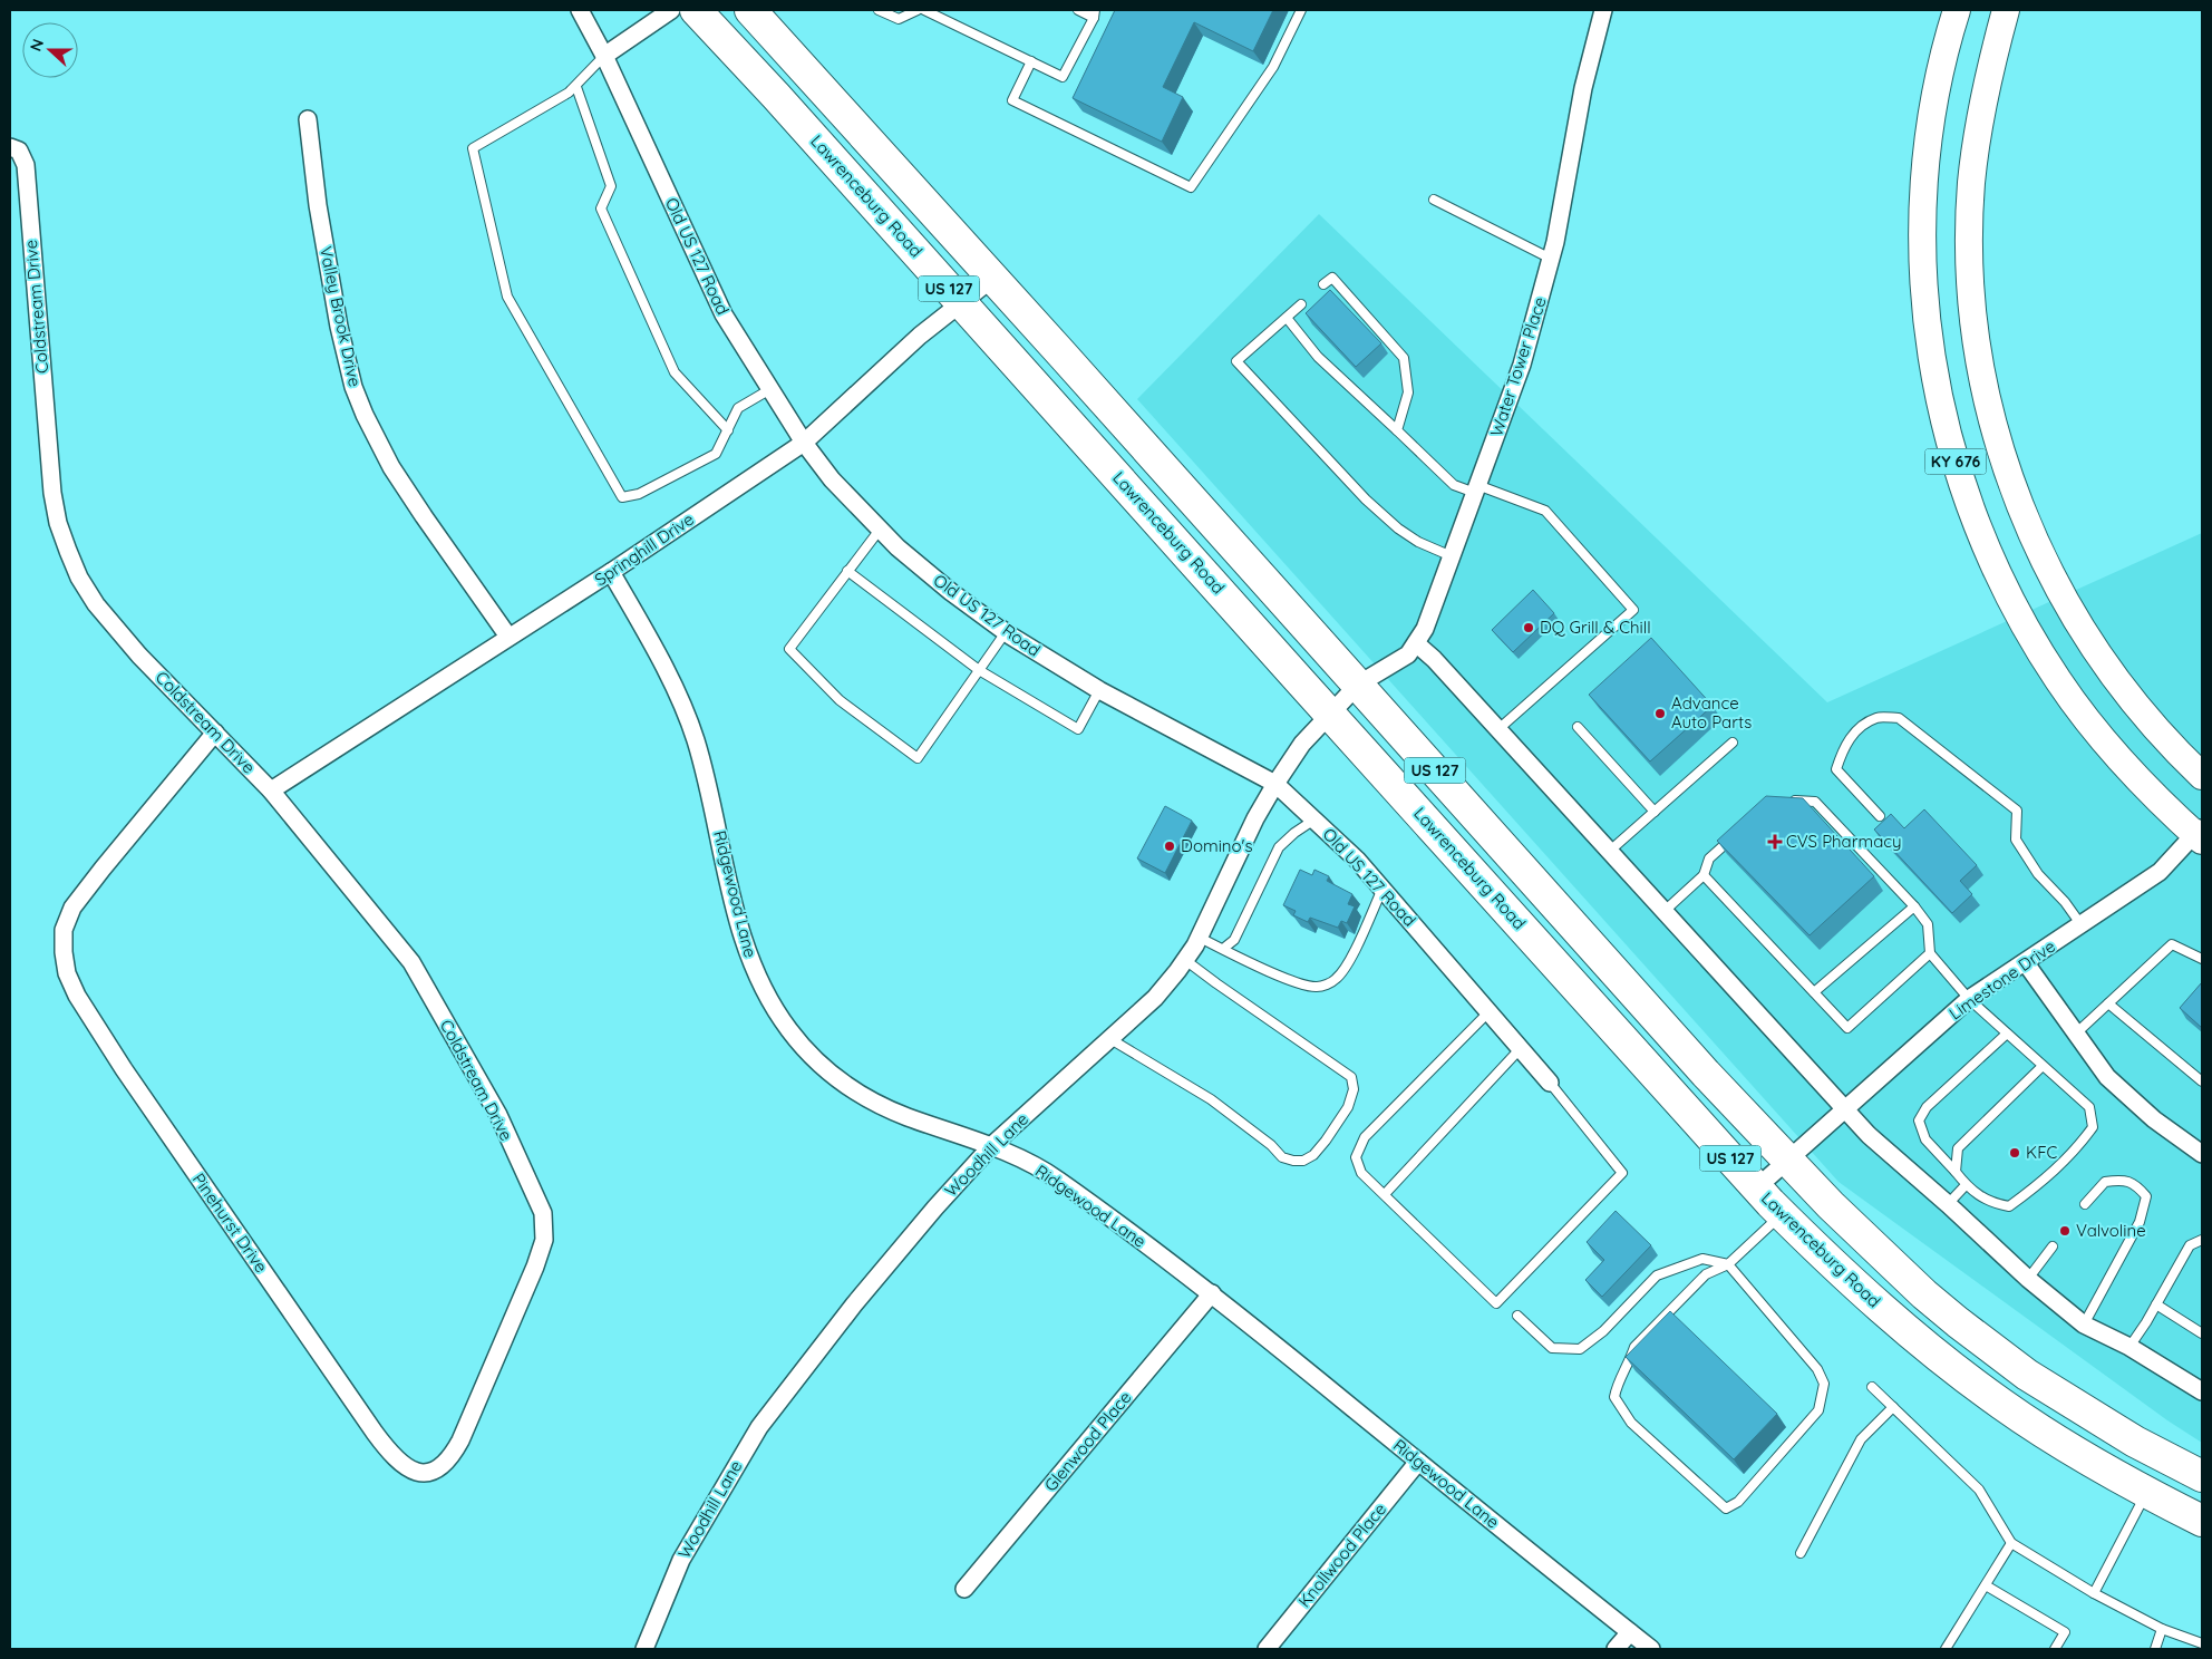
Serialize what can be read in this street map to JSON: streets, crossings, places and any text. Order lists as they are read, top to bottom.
{
  "streets": {
    "highway": ["Lawrenceburg Road", "US 127"],
    "main road": ["KY 676"],
    "street": [
      "Old US 127 Road",
      "Coldstream Drive",
      "Valley Brook Drive",
      "Water Tower Place",
      "Springhill Drive",
      "Ridgewood Lane",
      "Limestone Drive",
      "Woodhill Lane",
      "Pinehurst Drive",
      "Glenwood Place",
      "Knollwood Place"
    ]
  },
  "crossings": [
    ["Lawrenceburg Road", "Springhill Drive"],
    ["Lawrenceburg Road", "Limestone Drive"],
    ["Lawrenceburg Road", "Woodhill Lane"],
    ["Old US 127 Road", "Springhill Drive"],
    ["Old US 127 Road", "Woodhill Lane"],
    ["US 127", "Water Tower Place"],
    ["US 127", "Springhill Drive"],
    ["US 127", "Limestone Drive"],
    ["US 127", "Woodhill Lane"],
    ["Coldstream Drive", "Springhill Drive"],
    ["Coldstream Drive", "Pinehurst Drive"],
    ["Valley Brook Drive", "Springhill Drive"],
    ["Water Tower Place", "Woodhill Lane"],
    ["KY 676", "Limestone Drive"],
    ["Springhill Drive", "Ridgewood Lane"],
    ["Ridgewood Lane", "Woodhill Lane"],
    ["Ridgewood Lane", "Glenwood Place"],
    ["Ridgewood Lane", "Knollwood Place"]
  ],
  "places": {
    "other": [
      "DQ Grill & Chill",
      "Advance Auto Parts",
      "Domino's",
      "KFC",
      "Valvoline"
    ],
    "health": ["CVS Pharmacy"]
  },
  "north": "left"
}
